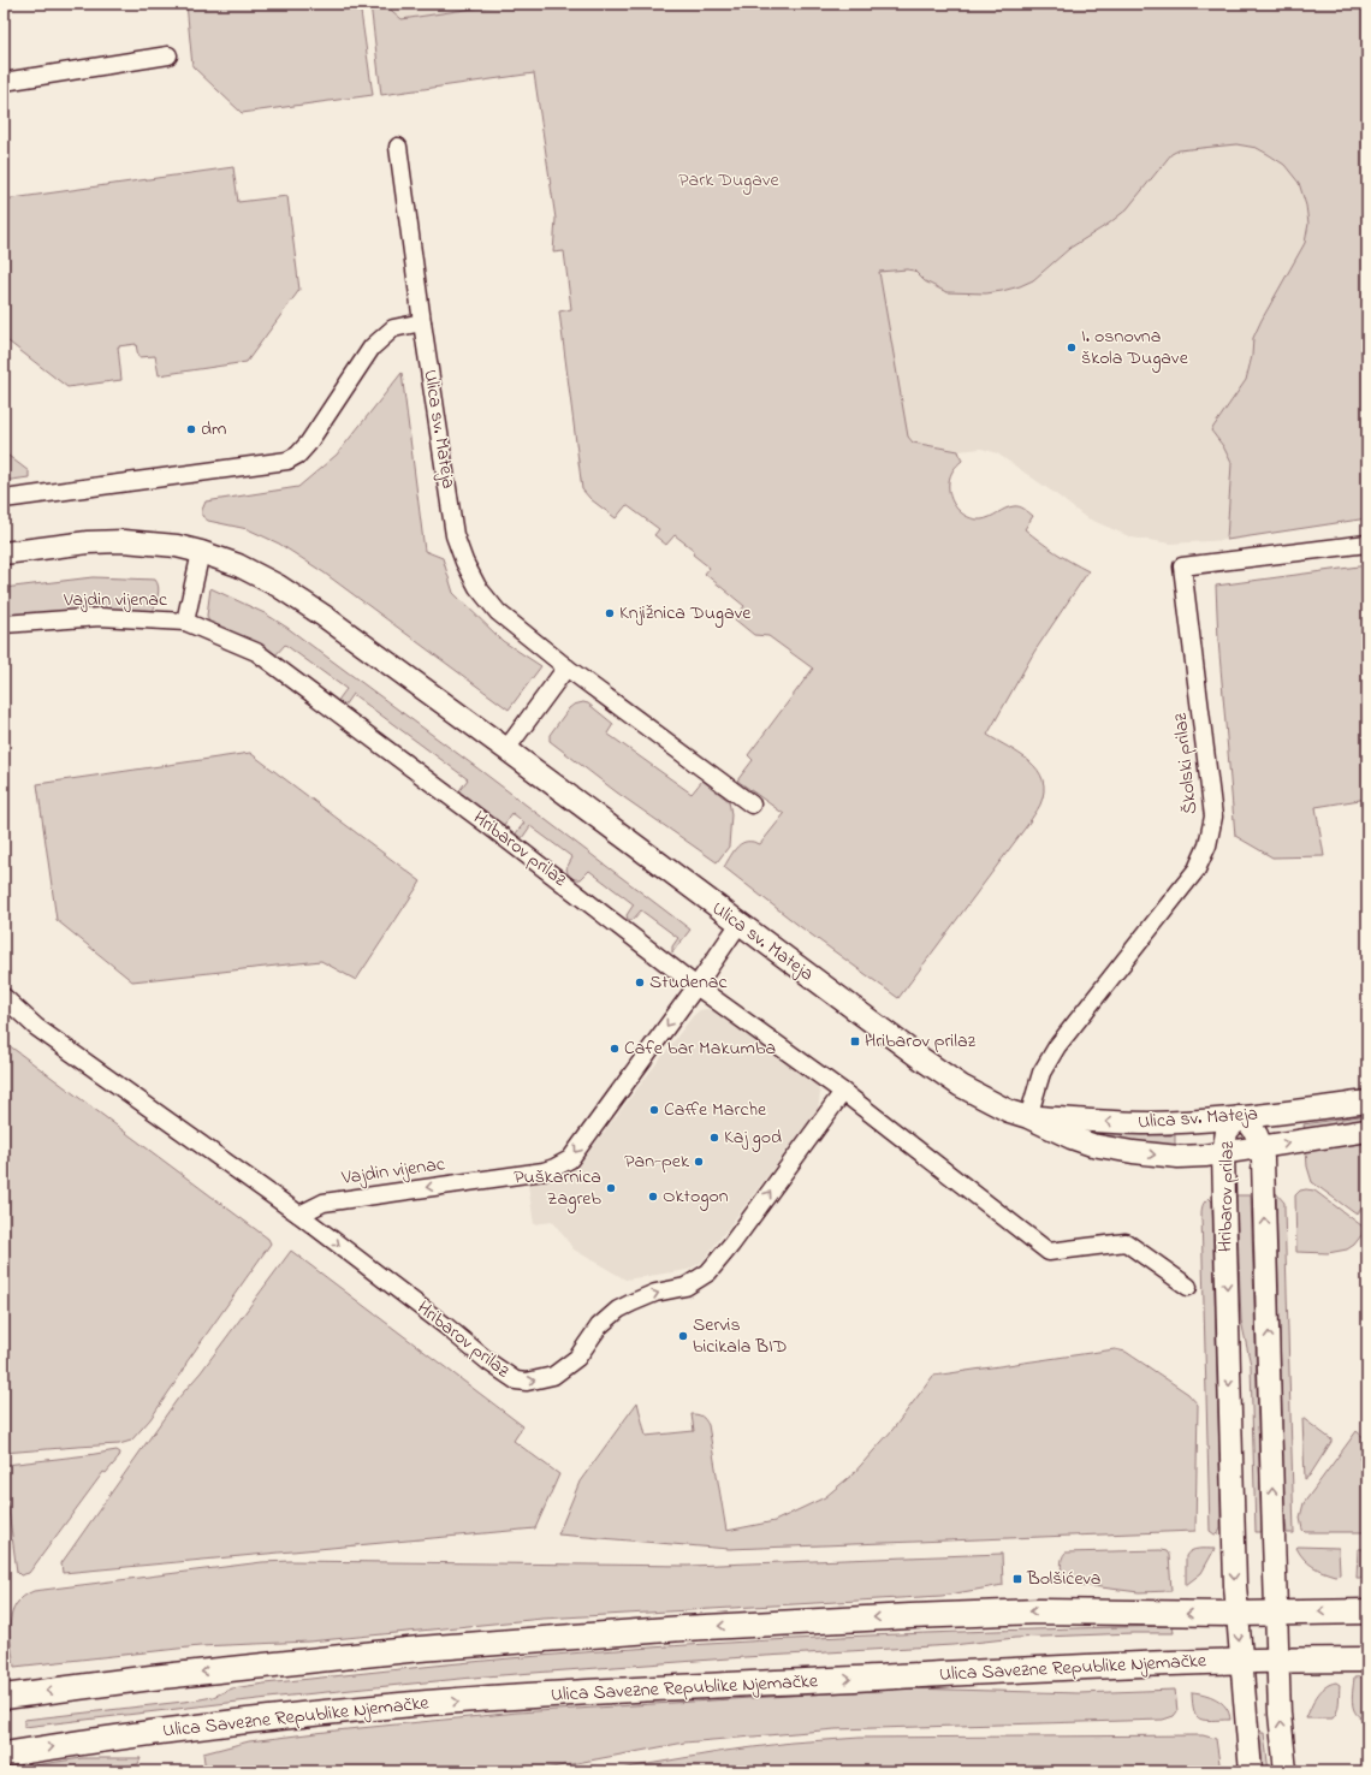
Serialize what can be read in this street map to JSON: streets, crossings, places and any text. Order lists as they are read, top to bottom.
{
  "streets": {
    "main road": ["Ulica Savezne Republike Njemačke"],
    "street": [
      "Ulica sv. Mateja",
      "Vajdin vijenac",
      "Školski prilaz",
      "Hribarov prilaz"
    ]
  },
  "crossings": [
    ["Ulica sv. Mateja", "Vajdin vijenac"],
    ["Ulica sv. Mateja", "Školski prilaz"],
    ["Ulica sv. Mateja", "Hribarov prilaz"],
    ["Vajdin vijenac", "Hribarov prilaz"],
    ["Hribarov prilaz", "Ulica Savezne Republike Njemačke"]
  ],
  "one_way": ["Vajdin vijenac"],
  "parks": ["Park Dugave"],
  "places": {
    "other": [
      "I. osnovna škola Dugave",
      "dm",
      "Knjižnica Dugave",
      "Studenac",
      "Cafe bar Makumba",
      "Caffe Marche",
      "Kaj god",
      "Pan-pek",
      "Puškarnica Zagreb",
      "Oktogon",
      "Servis bicikala BID"
    ],
    "transit": ["Hribarov prilaz", "Bolšićeva"]
  }
}
